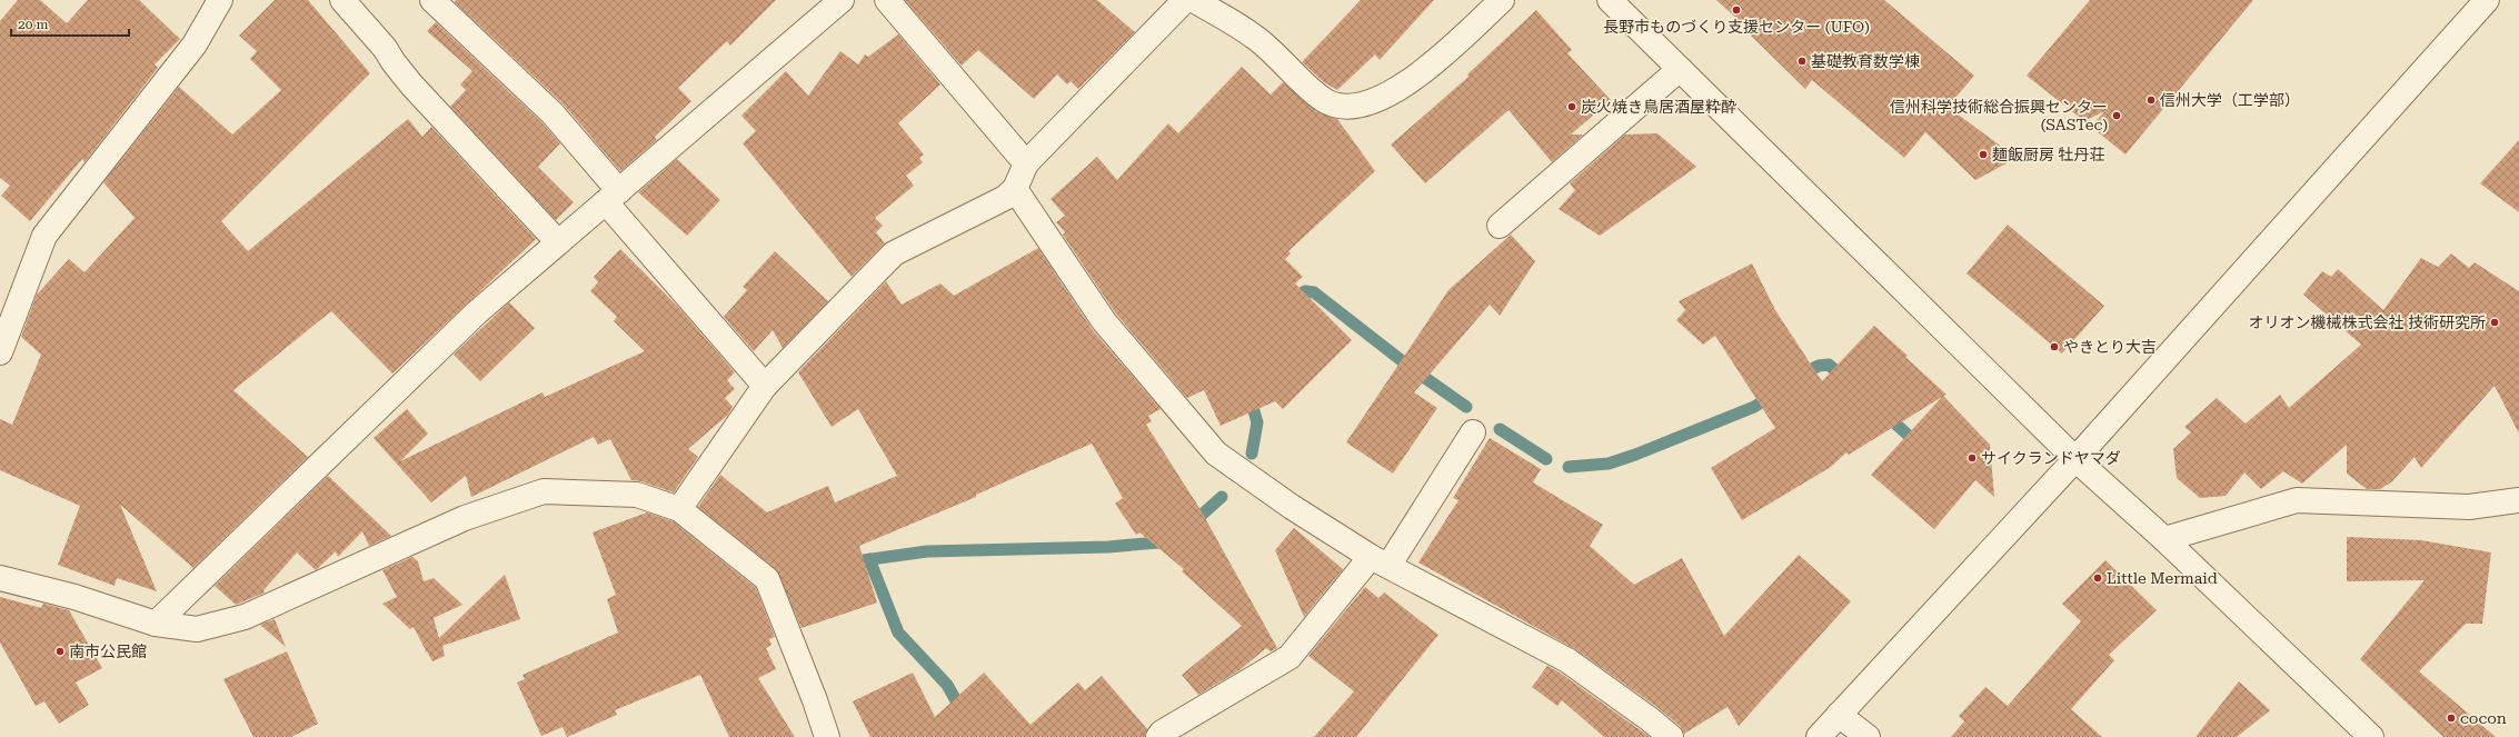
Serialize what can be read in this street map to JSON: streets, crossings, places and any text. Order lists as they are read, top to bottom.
{
  "places": [
    "長野市ものづくり支援センター (UFO)",
    "基礎教育数学棟",
    "信州大学（工学部）",
    "炭火焼き鳥居酒屋粋酔",
    "信州科学技術総合振興センター (SASTec)",
    "麺飯厨房 牡丹荘",
    "オリオン機械株式会社 技術研究所",
    "やきとり大吉",
    "サイクランドヤマダ",
    "Little Mermaid",
    "南市公民館",
    "cocon"
  ],
  "scale_bar": "20 m"
}
